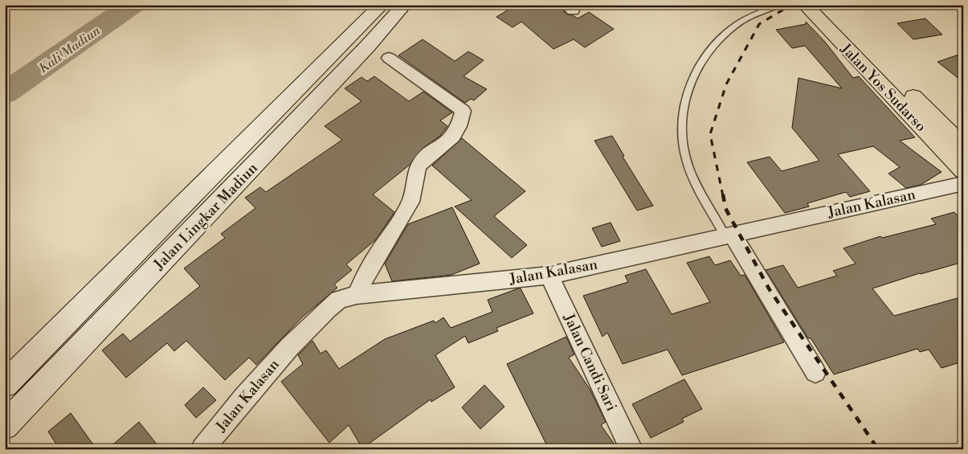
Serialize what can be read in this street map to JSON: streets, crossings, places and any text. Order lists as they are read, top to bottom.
{
  "streets": {
    "highway": ["Jalan Yos Sudarso"],
    "main road": ["Jalan Lingkar Madiun"],
    "street": ["Jalan Kalasan", "Jalan Candi Sari"]
  },
  "crossings": [
    ["Jalan Kalasan", "Jalan Candi Sari"]
  ],
  "water": ["Kali Madiun"]
}
